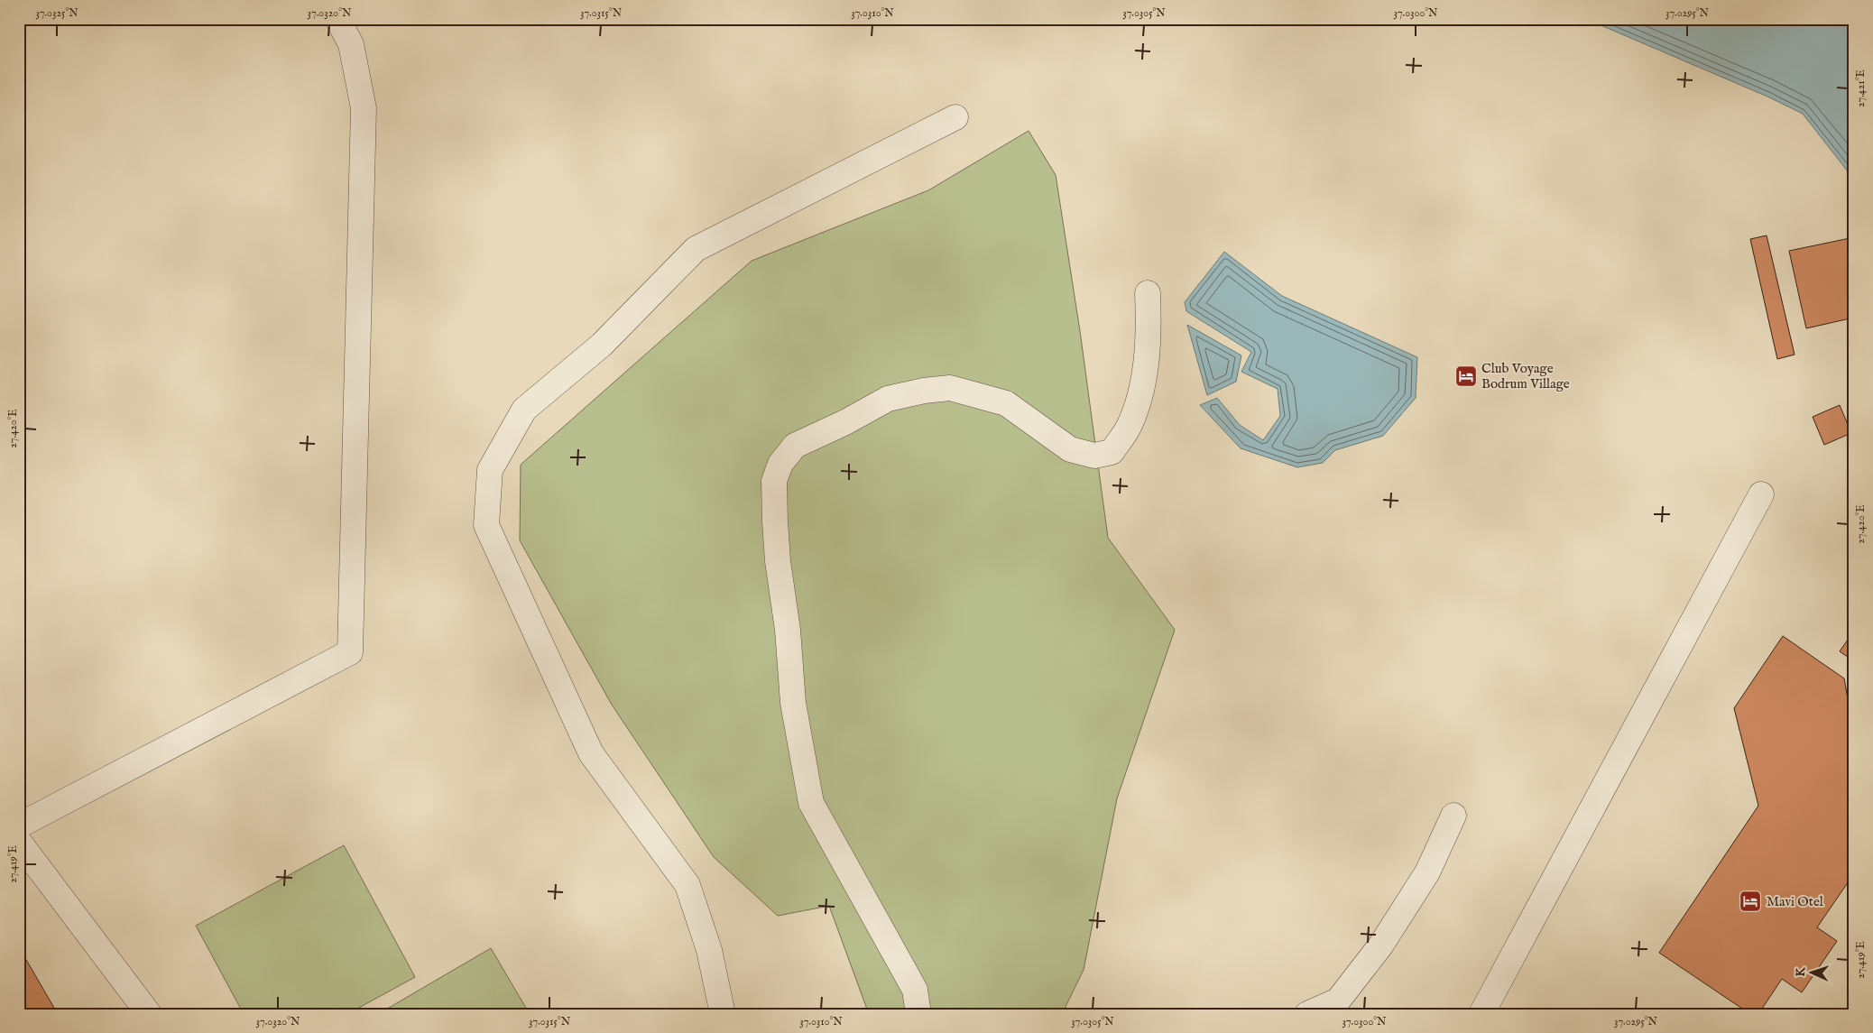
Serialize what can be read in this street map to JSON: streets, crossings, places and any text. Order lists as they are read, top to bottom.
{
  "places": {
    "hotel": ["Club Voyage Bodrum Village", "Mavi Otel"]
  },
  "north": "left",
  "coordinates": [
    "37.0325°N",
    "37.0320°N",
    "37.0315°N",
    "37.0310°N",
    "37.0305°N",
    "37.0300°N",
    "37.0295°N",
    "27.421°E",
    "27.420°E",
    "27.419°E"
  ]
}
